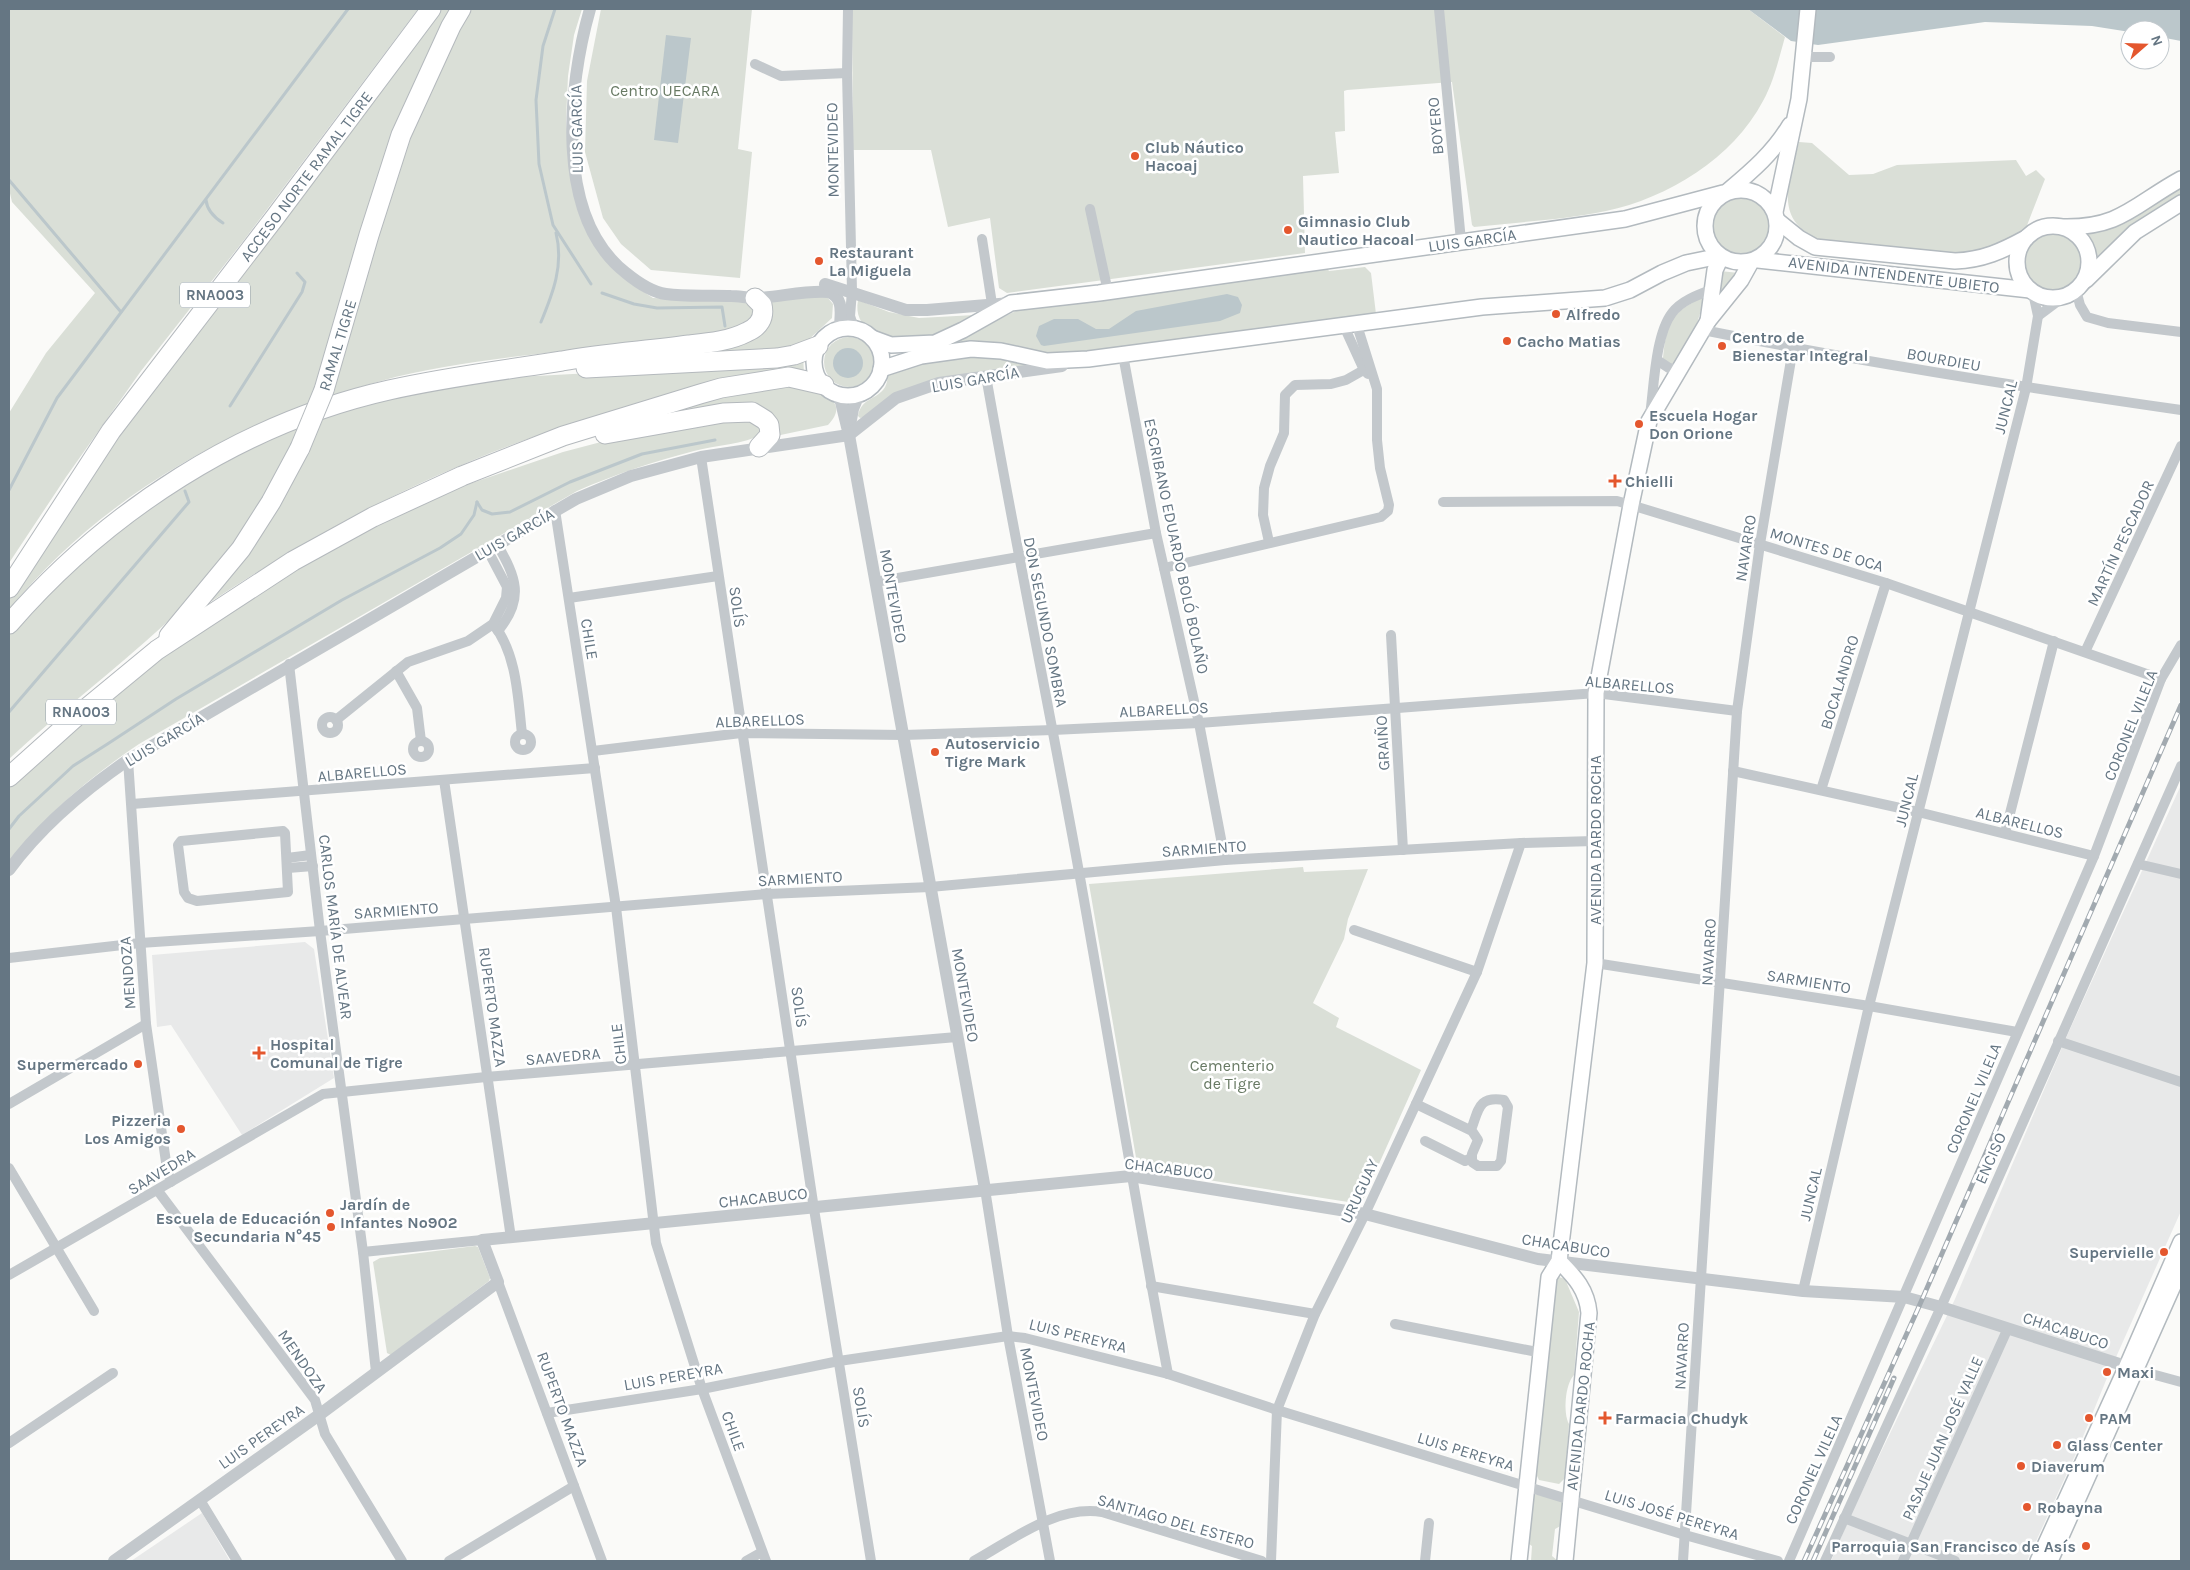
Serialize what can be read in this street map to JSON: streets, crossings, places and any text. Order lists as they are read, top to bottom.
{
  "streets": {
    "highway": ["ACCESO NORTE RAMAL TIGRE", "RNA003", "RAMAL TIGRE"],
    "main road": ["LUIS GARCÍA", "AVENIDA INTENDENTE UBIETO", "AVENIDA DARDO ROCHA"],
    "street": [
      "BOYERO",
      "MONTEVIDEO",
      "BOURDIEU",
      "JUNCAL",
      "MARTÍN PESCADOR",
      "ESCRIBANO EDUARDO BOLÓ BOLAÑO",
      "NAVARRO",
      "MONTES DE OCA",
      "SOLÍS",
      "DON SEGUNDO SOMBRA",
      "CHILE",
      "BOCALANDRO",
      "ALBARELLOS",
      "CORONEL VILELA",
      "GRAIÑO",
      "SARMIENTO",
      "CARLOS MARÍA DE ALVEAR",
      "MENDOZA",
      "RUPERTO MAZZA",
      "SAAVEDRA",
      "ENCISO",
      "CHACABUCO",
      "URUGUAY",
      "LUIS PEREYRA",
      "PASAJE JUAN JOSÉ VALLE",
      "LUIS JOSÉ PEREYRA",
      "SANTIAGO DEL ESTERO"
    ]
  },
  "crossings": [
    ["BOYERO", "LUIS GARCÍA"],
    ["LUIS GARCÍA", "MONTEVIDEO"],
    ["LUIS GARCÍA", "AVENIDA INTENDENTE UBIETO"],
    ["LUIS GARCÍA", "ESCRIBANO EDUARDO BOLÓ BOLAÑO"],
    ["LUIS GARCÍA", "SOLÍS"],
    ["LUIS GARCÍA", "DON SEGUNDO SOMBRA"],
    ["LUIS GARCÍA", "CHILE"],
    ["LUIS GARCÍA", "AVENIDA DARDO ROCHA"],
    ["LUIS GARCÍA", "CARLOS MARÍA DE ALVEAR"],
    ["LUIS GARCÍA", "MENDOZA"],
    ["MONTEVIDEO", "ALBARELLOS"],
    ["MONTEVIDEO", "SARMIENTO"],
    ["MONTEVIDEO", "SAAVEDRA"],
    ["MONTEVIDEO", "CHACABUCO"],
    ["MONTEVIDEO", "LUIS PEREYRA"],
    ["MONTEVIDEO", "SANTIAGO DEL ESTERO"],
    ["AVENIDA INTENDENTE UBIETO", "JUNCAL"],
    ["AVENIDA INTENDENTE UBIETO", "AVENIDA DARDO ROCHA"],
    ["RNA003", "RAMAL TIGRE"],
    ["BOURDIEU", "JUNCAL"],
    ["BOURDIEU", "NAVARRO"],
    ["BOURDIEU", "AVENIDA DARDO ROCHA"],
    ["JUNCAL", "MONTES DE OCA"],
    ["JUNCAL", "ALBARELLOS"],
    ["JUNCAL", "SARMIENTO"],
    ["JUNCAL", "CHACABUCO"],
    ["MARTÍN PESCADOR", "MONTES DE OCA"],
    ["ESCRIBANO EDUARDO BOLÓ BOLAÑO", "ALBARELLOS"],
    ["ESCRIBANO EDUARDO BOLÓ BOLAÑO", "SARMIENTO"],
    ["NAVARRO", "MONTES DE OCA"],
    ["NAVARRO", "ALBARELLOS"],
    ["NAVARRO", "SARMIENTO"],
    ["NAVARRO", "CHACABUCO"],
    ["NAVARRO", "LUIS JOSÉ PEREYRA"],
    ["MONTES DE OCA", "BOCALANDRO"],
    ["MONTES DE OCA", "CORONEL VILELA"],
    ["MONTES DE OCA", "AVENIDA DARDO ROCHA"],
    ["SOLÍS", "ALBARELLOS"],
    ["SOLÍS", "SARMIENTO"],
    ["SOLÍS", "SAAVEDRA"],
    ["SOLÍS", "CHACABUCO"],
    ["SOLÍS", "LUIS PEREYRA"],
    ["DON SEGUNDO SOMBRA", "ALBARELLOS"],
    ["DON SEGUNDO SOMBRA", "SARMIENTO"],
    ["CHILE", "ALBARELLOS"],
    ["CHILE", "SARMIENTO"],
    ["CHILE", "SAAVEDRA"],
    ["CHILE", "CHACABUCO"],
    ["CHILE", "LUIS PEREYRA"],
    ["BOCALANDRO", "ALBARELLOS"],
    ["ALBARELLOS", "CORONEL VILELA"],
    ["ALBARELLOS", "GRAIÑO"],
    ["ALBARELLOS", "AVENIDA DARDO ROCHA"],
    ["ALBARELLOS", "CARLOS MARÍA DE ALVEAR"],
    ["ALBARELLOS", "MENDOZA"],
    ["ALBARELLOS", "RUPERTO MAZZA"],
    ["CORONEL VILELA", "SARMIENTO"],
    ["CORONEL VILELA", "CHACABUCO"],
    ["GRAIÑO", "SARMIENTO"],
    ["AVENIDA DARDO ROCHA", "SARMIENTO"],
    ["AVENIDA DARDO ROCHA", "CHACABUCO"],
    ["AVENIDA DARDO ROCHA", "LUIS PEREYRA"],
    ["AVENIDA DARDO ROCHA", "LUIS JOSÉ PEREYRA"],
    ["SARMIENTO", "CARLOS MARÍA DE ALVEAR"],
    ["SARMIENTO", "MENDOZA"],
    ["SARMIENTO", "RUPERTO MAZZA"],
    ["SARMIENTO", "URUGUAY"],
    ["CARLOS MARÍA DE ALVEAR", "SAAVEDRA"],
    ["CARLOS MARÍA DE ALVEAR", "CHACABUCO"],
    ["CARLOS MARÍA DE ALVEAR", "LUIS PEREYRA"],
    ["MENDOZA", "SAAVEDRA"],
    ["MENDOZA", "LUIS PEREYRA"],
    ["RUPERTO MAZZA", "SAAVEDRA"],
    ["RUPERTO MAZZA", "CHACABUCO"],
    ["RUPERTO MAZZA", "LUIS PEREYRA"],
    ["ENCISO", "CHACABUCO"],
    ["CHACABUCO", "URUGUAY"],
    ["CHACABUCO", "PASAJE JUAN JOSÉ VALLE"],
    ["URUGUAY", "LUIS PEREYRA"],
    ["LUIS PEREYRA", "LUIS JOSÉ PEREYRA"]
  ],
  "parks": ["Centro UECARA", "Cementerio de Tigre"],
  "places": {
    "other": [
      "Club Náutico Hacoaj",
      "Gimnasio Club Nautico Hacoal",
      "Restaurant La Miguela",
      "Alfredo",
      "Cacho Matias",
      "Centro de Bienestar Integral",
      "Escuela Hogar Don Orione",
      "Autoservicio Tigre Mark",
      "Supermercado",
      "Pizzeria Los Amigos",
      "Jardín de Infantes Nº902",
      "Escuela de Educación Secundaria N°45",
      "Supervielle",
      "Maxi",
      "PAM",
      "Glass Center",
      "Diaverum",
      "Robayna",
      "Parroquia San Francisco de Asís"
    ],
    "health": ["Chielli", "Hospital Comunal de Tigre", "Farmacia Chudyk"]
  },
  "north": "right"
}
